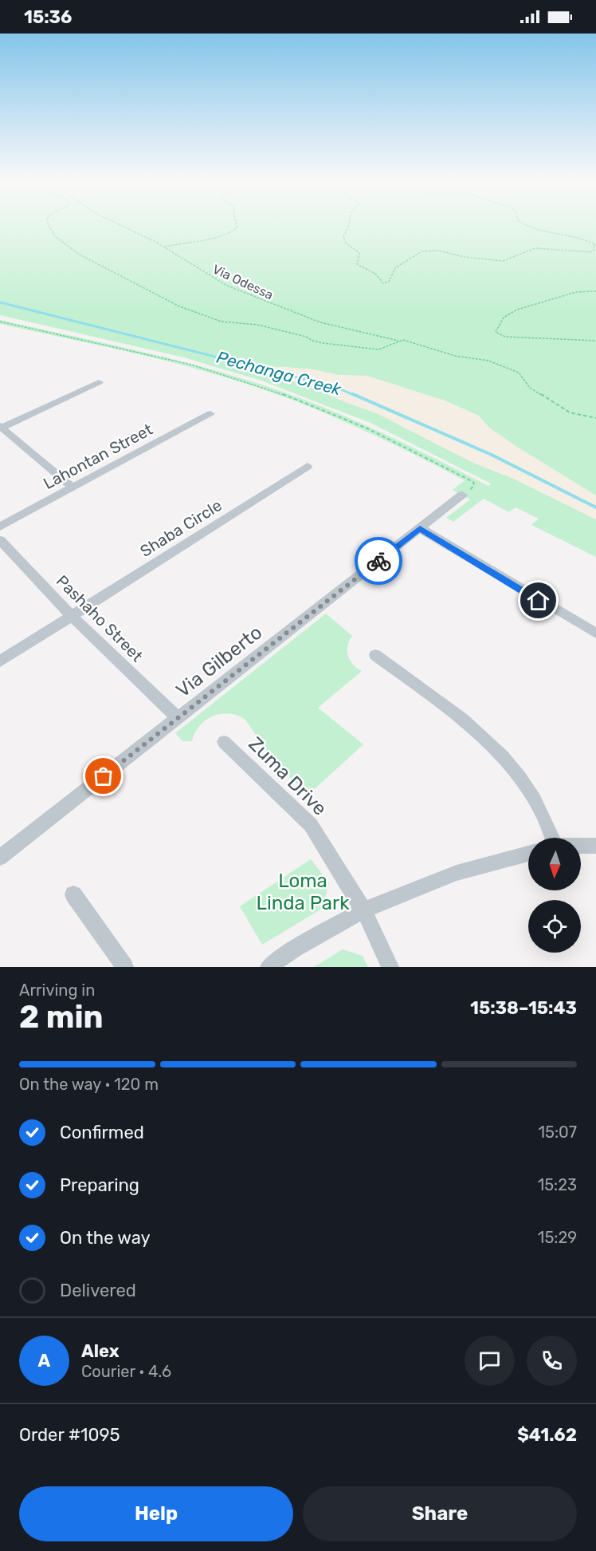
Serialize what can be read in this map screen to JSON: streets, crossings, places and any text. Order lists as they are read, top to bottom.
{
  "streets": {
    "street": [
      "Lahontan Street",
      "Shaba Circle",
      "Pashaho Street",
      "Via Gilberto",
      "Zuma Drive"
    ],
    "path": ["Via Odessa"]
  },
  "crossings": [
    ["Shaba Circle", "Pashaho Street"],
    ["Pashaho Street", "Via Gilberto"]
  ],
  "water": ["Pechanga Creek"],
  "parks": ["Loma Linda Park"],
  "north": "bottom",
  "page": {
    "status": "15:36",
    "heading": ["2 min", "Arriving in", "15:38–15:43"],
    "panel": [
      "Alex",
      "Courier · 4.6",
      "Order #1095",
      "$41.62"
    ],
    "bar": "On the way · 120 m",
    "list": [
      ["Confirmed", "15:07"],
      ["Preparing", "15:23"],
      ["On the way", "15:29"],
      "Delivered"
    ],
    "round": "A",
    "buttons": ["Help", "Share"]
  }
}
